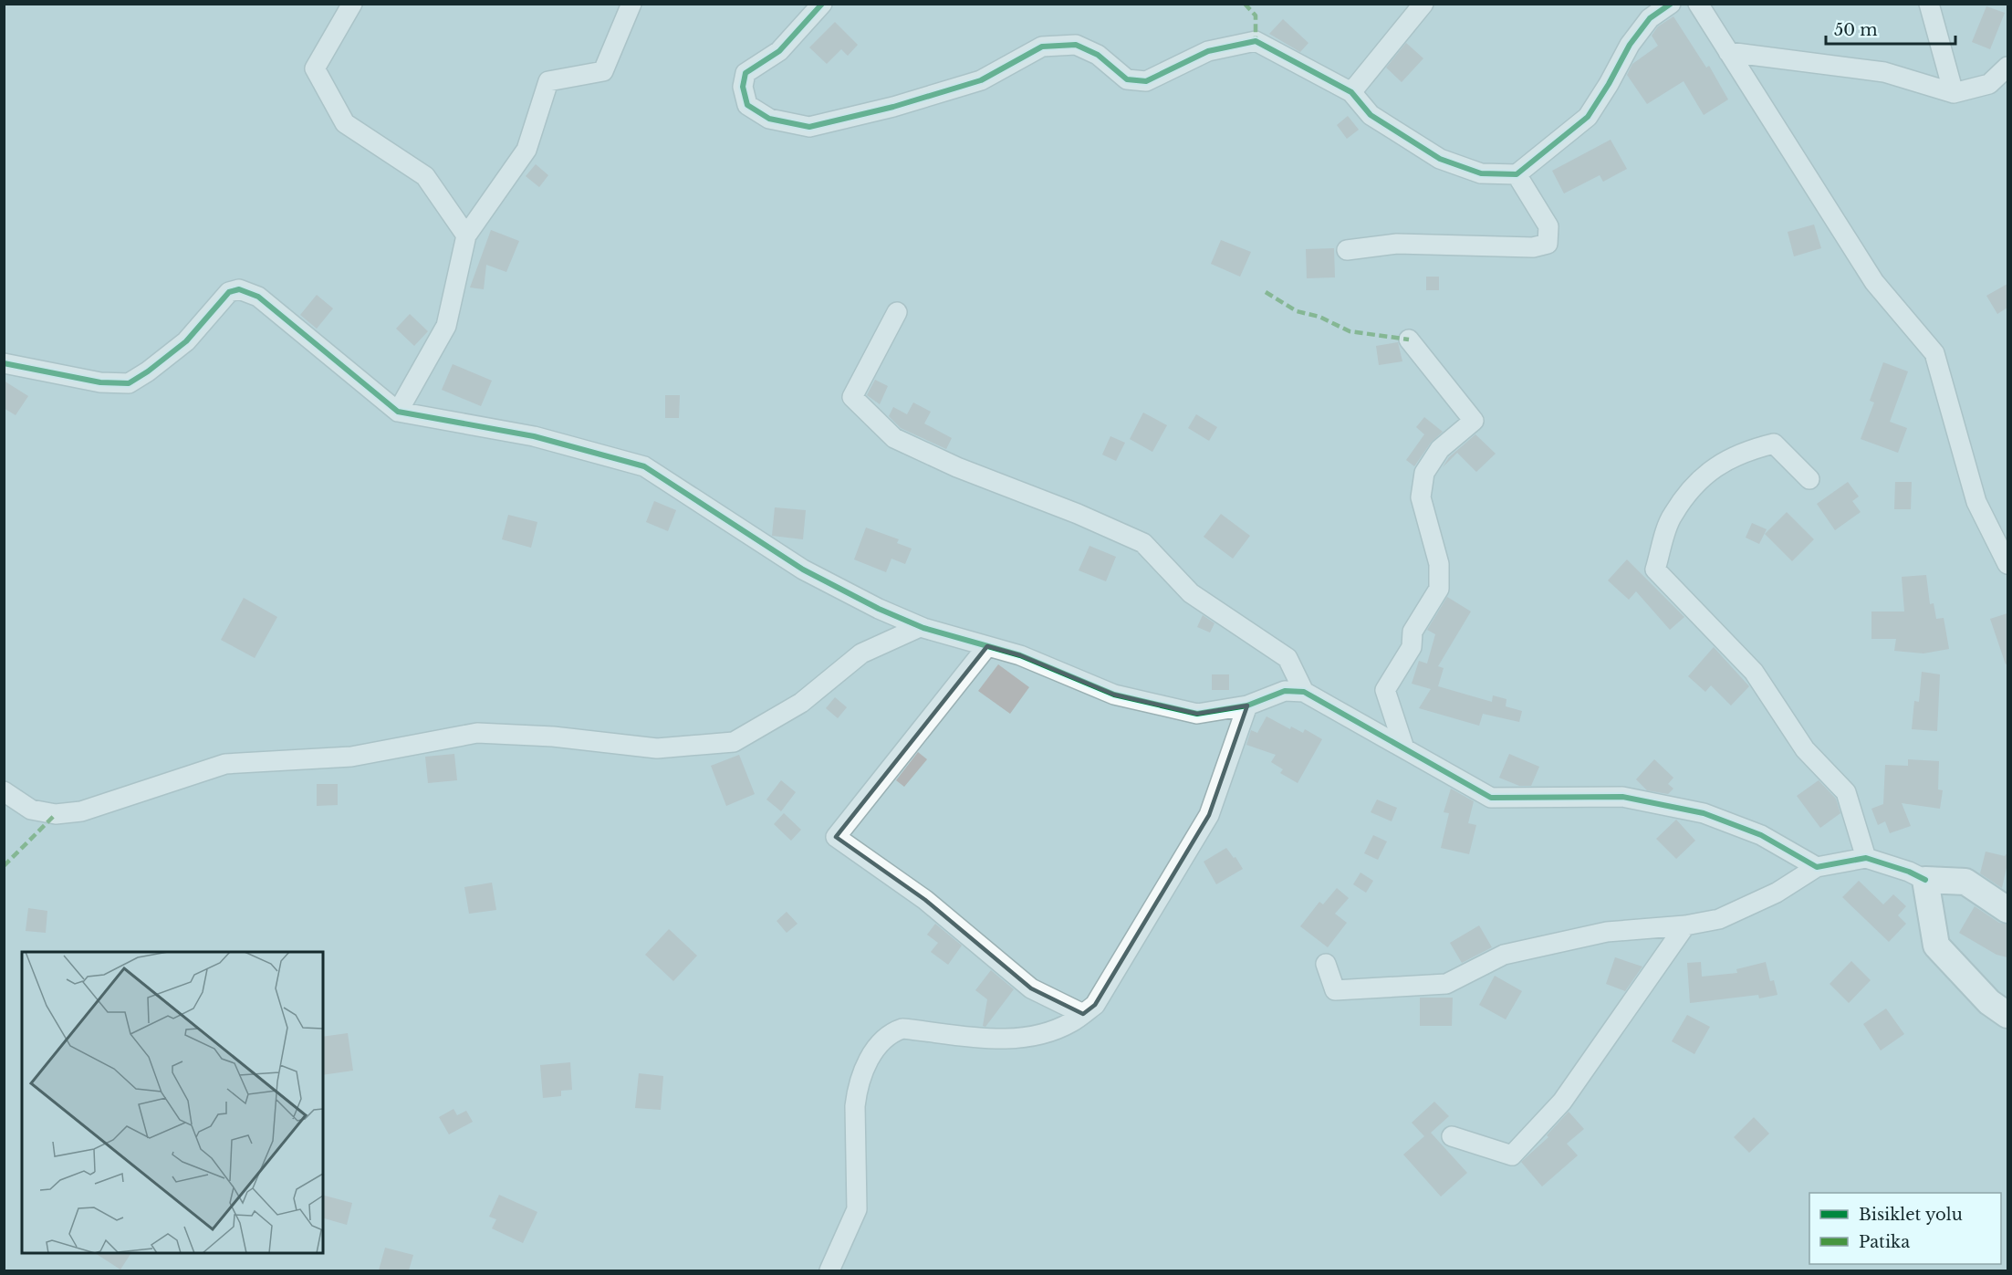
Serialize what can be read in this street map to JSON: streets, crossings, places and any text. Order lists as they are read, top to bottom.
{
  "legend": ["Bisiklet yolu", "Patika"],
  "scale_bar": "50 m"
}
